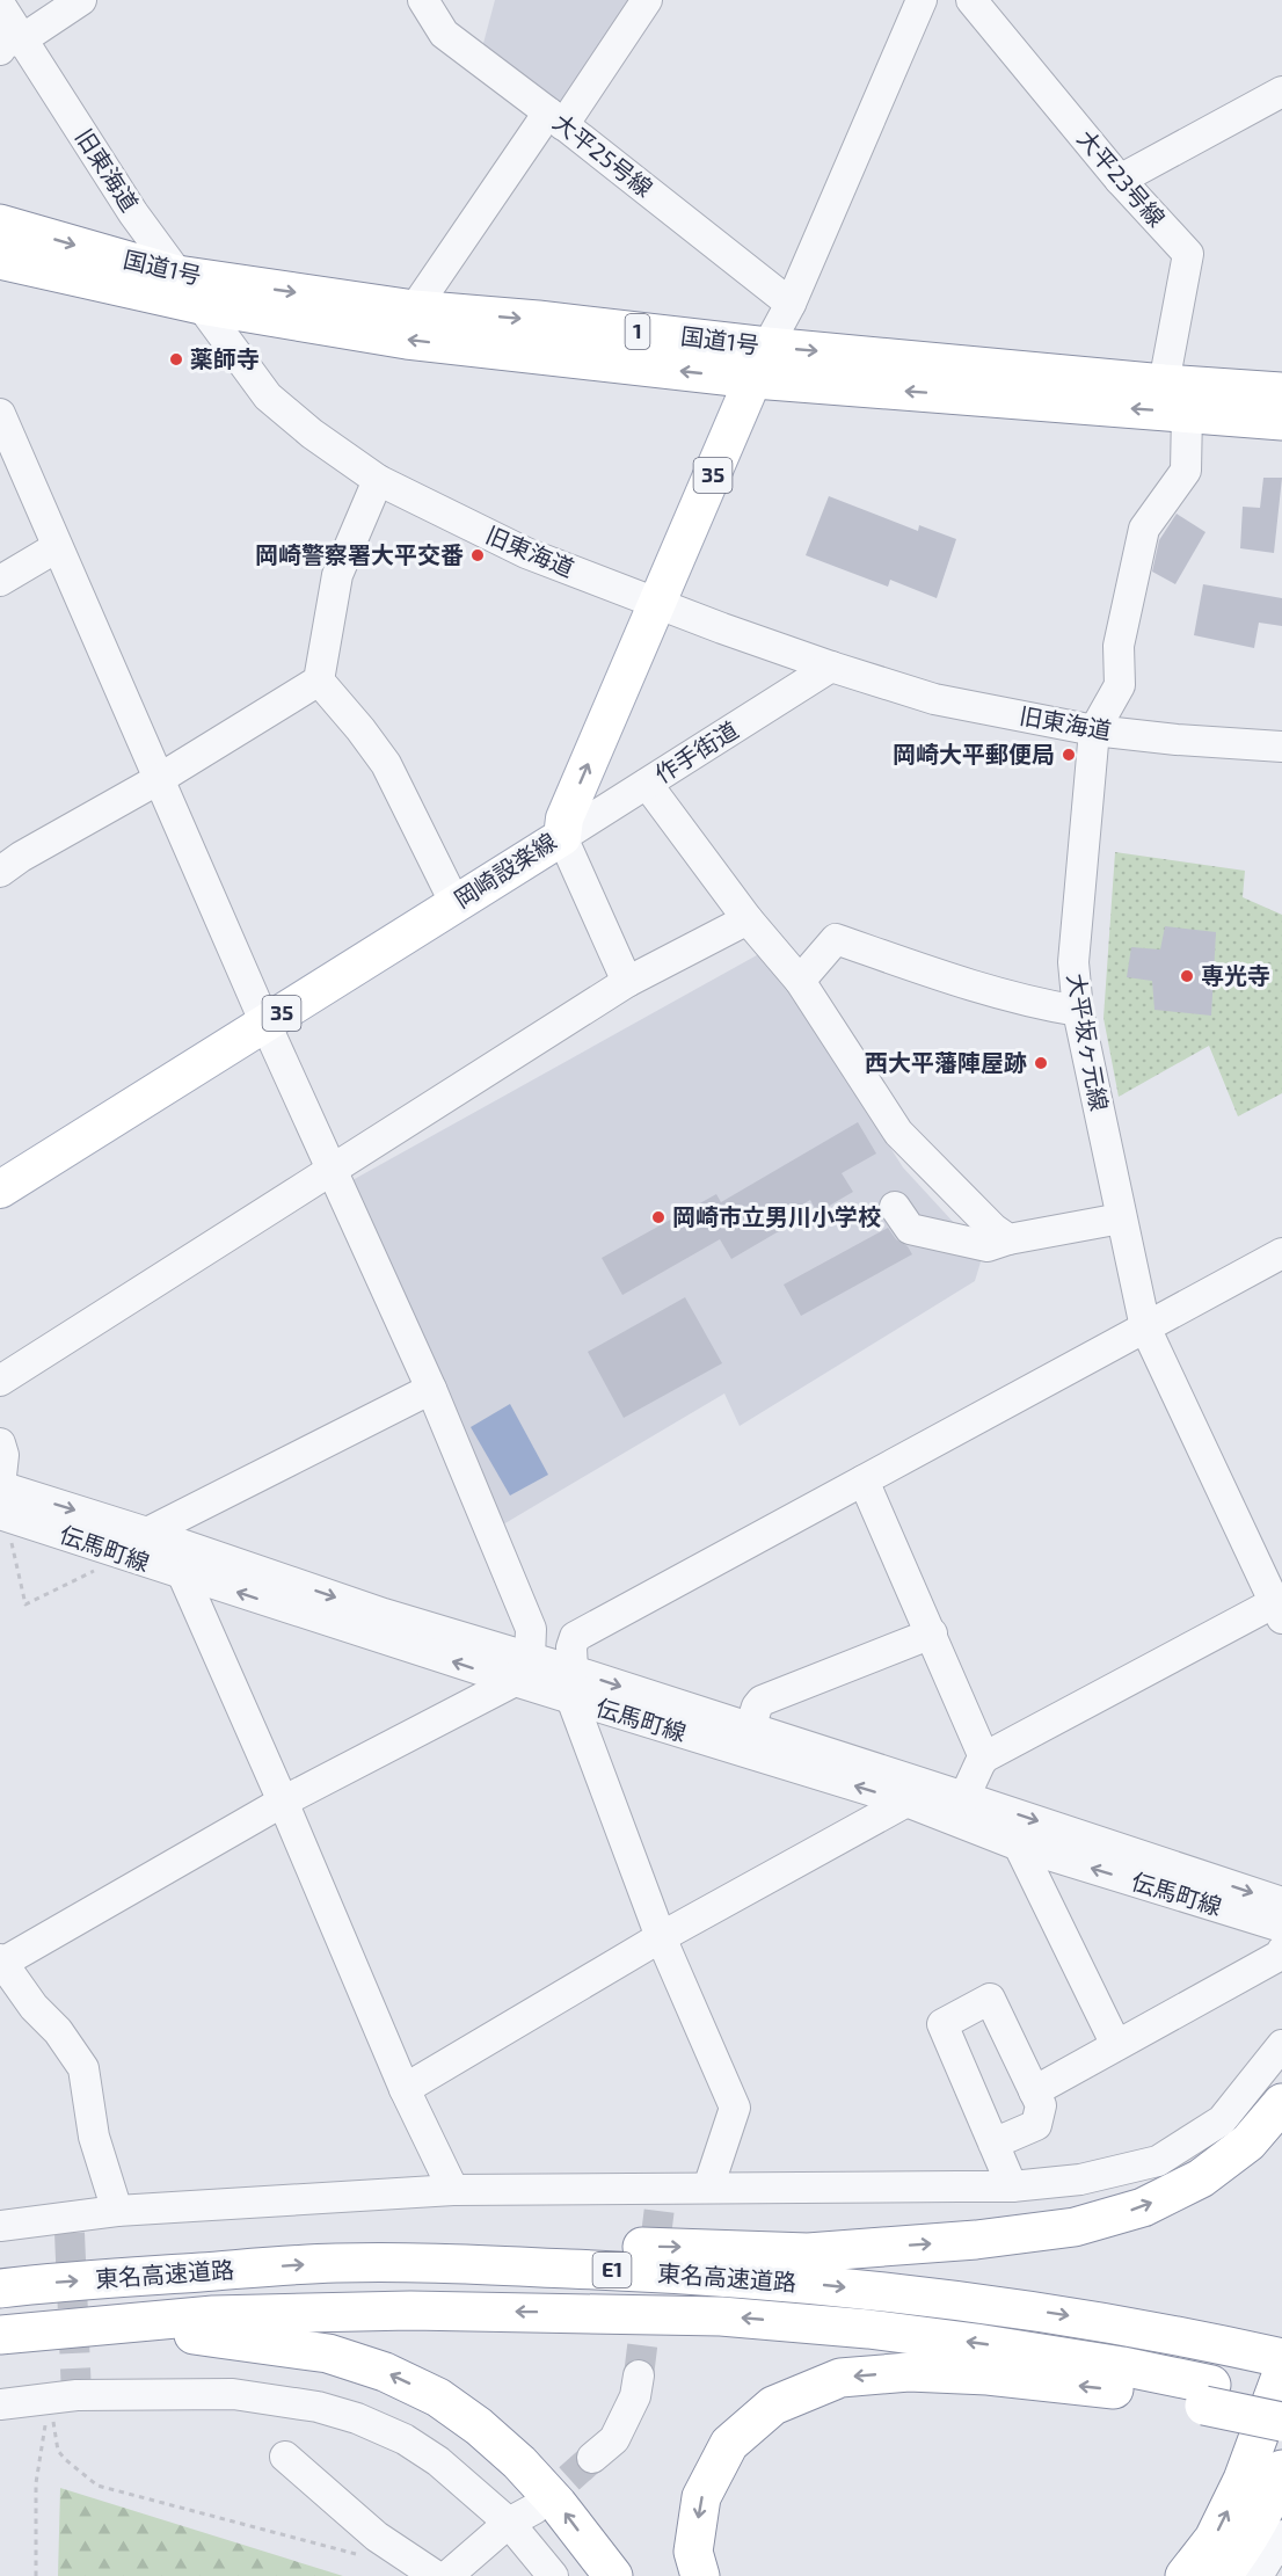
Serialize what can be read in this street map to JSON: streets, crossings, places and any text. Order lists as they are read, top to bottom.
{
  "streets": {
    "highway": [
      "国道1号",
      "1",
      "E1",
      "東名高速道路"
    ],
    "main road": ["35", "岡崎設楽線"],
    "street": [
      "大平25号線",
      "旧東海道",
      "大平23号線",
      "作手街道",
      "大平坂ヶ元線",
      "伝馬町線"
    ]
  },
  "crossings": [
    ["旧東海道", "国道1号"],
    ["旧東海道", "作手街道"],
    ["旧東海道", "岡崎設楽線"],
    ["旧東海道", "大平坂ヶ元線"],
    ["大平23号線", "国道1号"],
    ["国道1号", "岡崎設楽線"],
    ["国道1号", "大平坂ヶ元線"],
    ["作手街道", "岡崎設楽線"]
  ],
  "places": [
    "薬師寺",
    "岡崎警察署大平交番",
    "岡崎大平郵便局",
    "専光寺",
    "西大平藩陣屋跡",
    "岡崎市立男川小学校"
  ]
}
